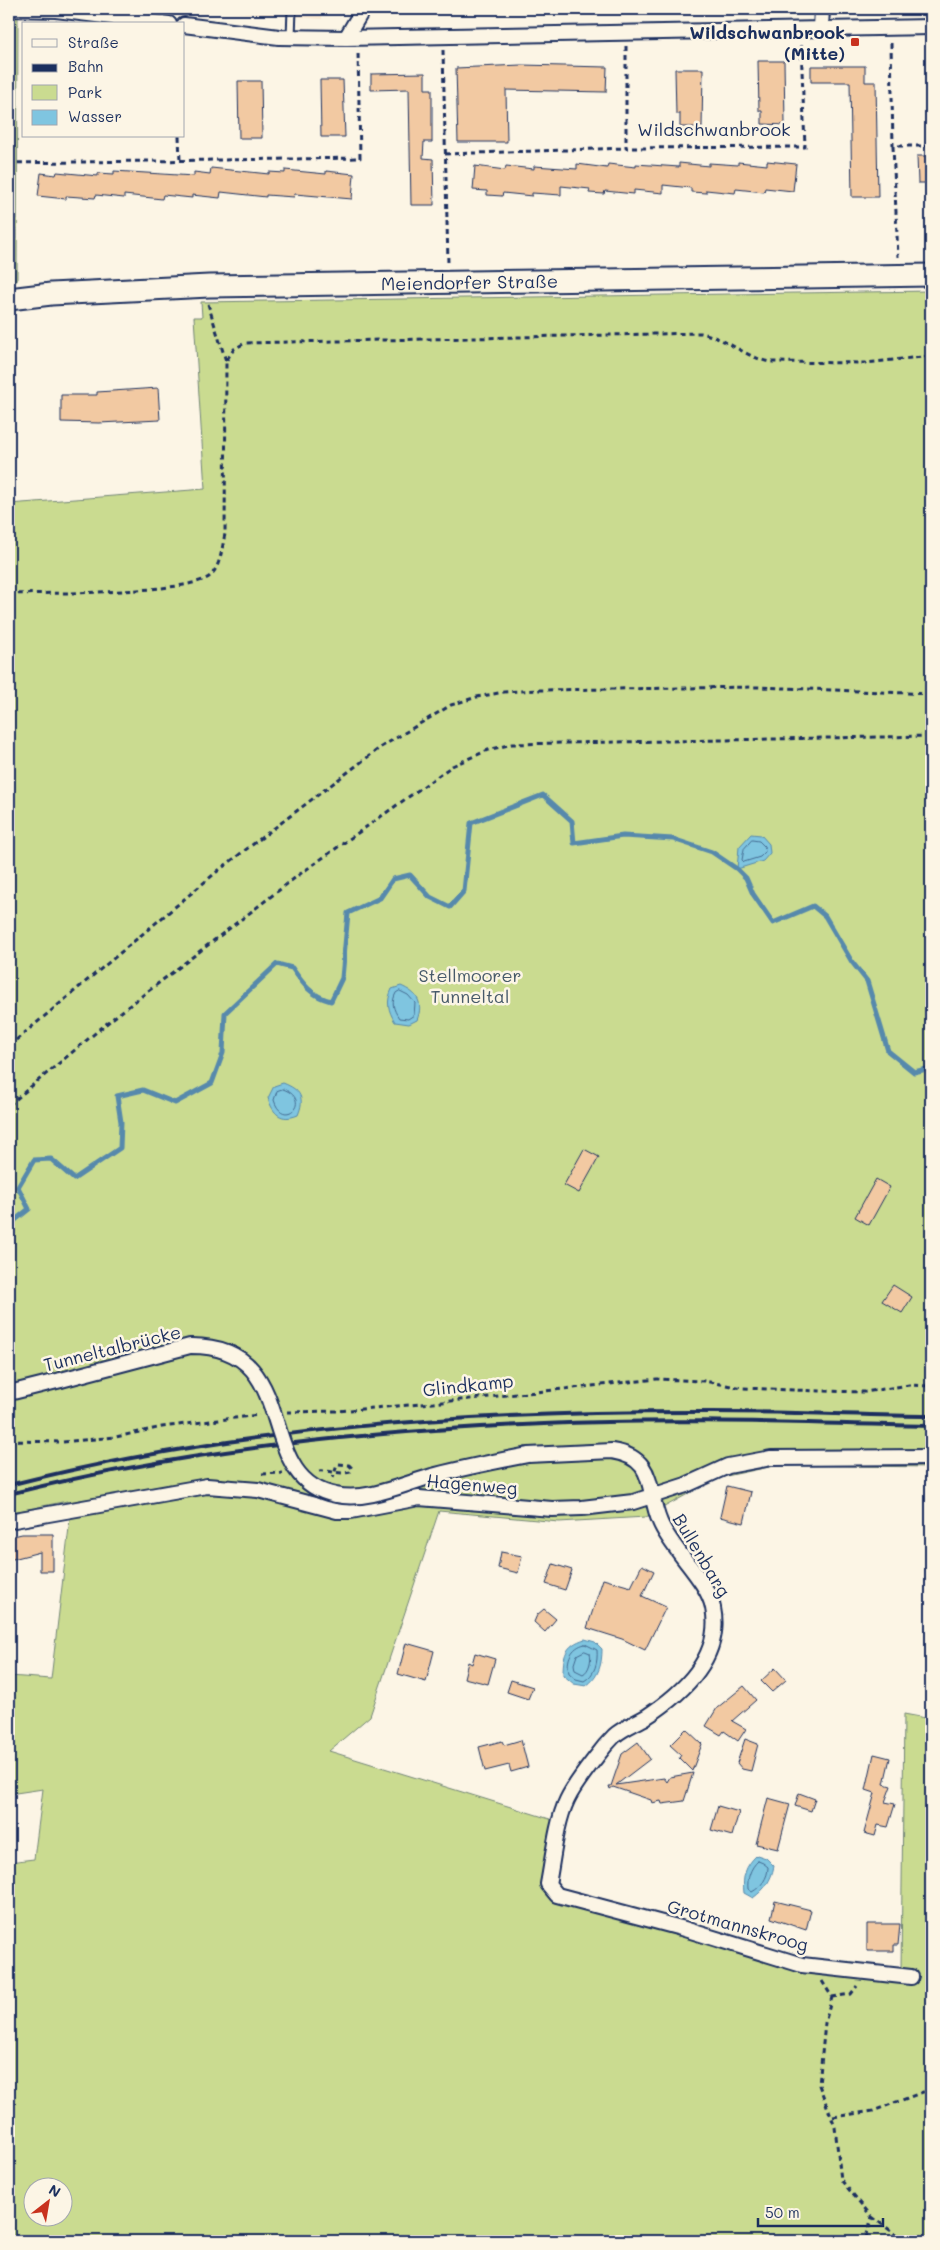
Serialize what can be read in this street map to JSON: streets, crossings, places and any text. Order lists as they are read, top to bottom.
{
  "streets": {
    "main road": ["Meiendorfer Straße"],
    "street": [
      "Tunneltalbrücke",
      "Hagenweg",
      "Bullenbarg",
      "Grotmannskroog"
    ],
    "path": ["Wildschwanbrook", "Glindkamp"]
  },
  "crossings": [
    ["Tunneltalbrücke", "Hagenweg"],
    ["Tunneltalbrücke", "Bullenbarg"],
    ["Hagenweg", "Bullenbarg"],
    ["Bullenbarg", "Grotmannskroog"]
  ],
  "parks": ["Stellmoorer Tunneltal"],
  "places": {
    "transit": ["Wildschwanbrook (Mitte)"]
  },
  "legend": [
    "Straße",
    "Bahn",
    "Park",
    "Wasser"
  ],
  "scale_bar": "50 m",
  "north": "top right"
}
